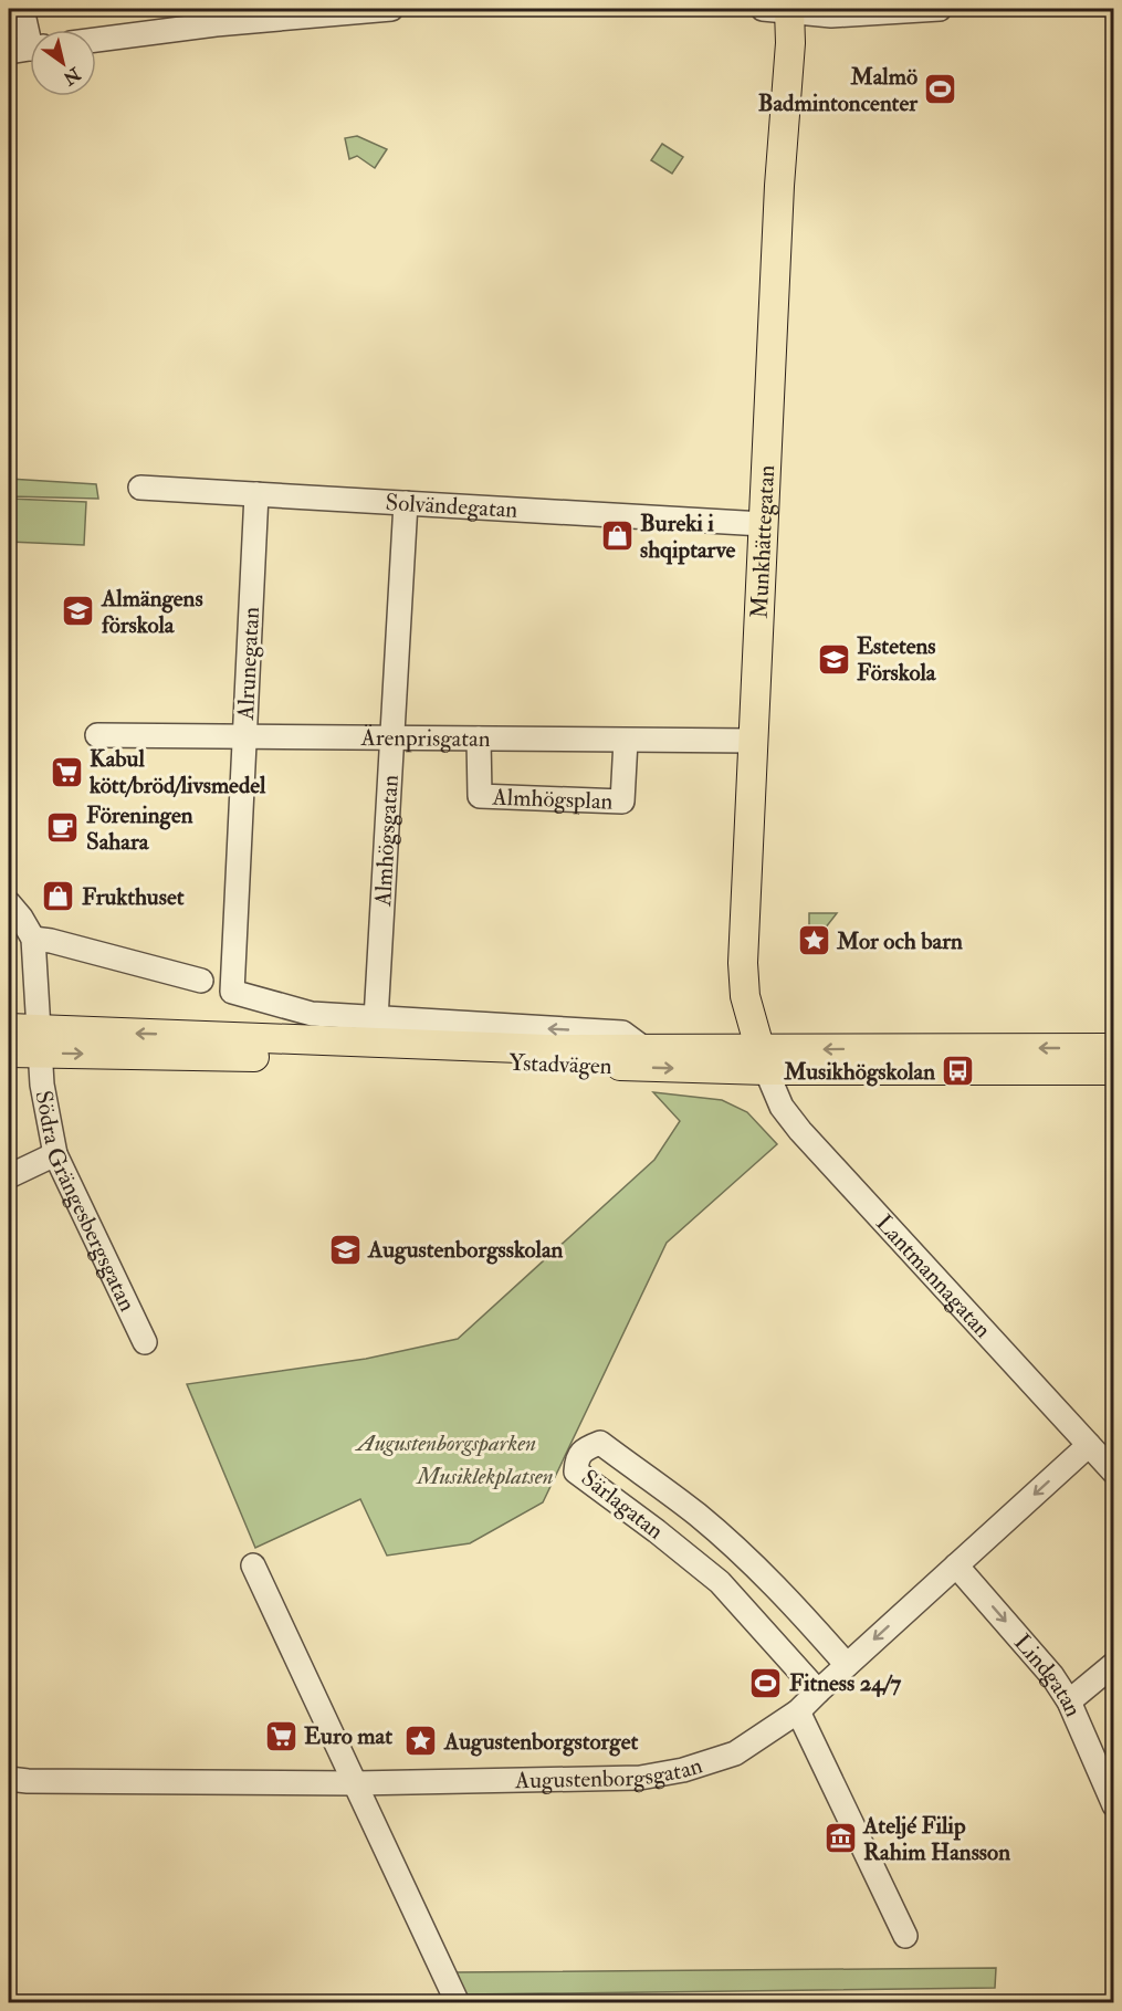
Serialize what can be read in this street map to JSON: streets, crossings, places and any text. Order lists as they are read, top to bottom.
{
  "streets": {
    "main road": ["Munkhättegatan", "Ystadvägen"],
    "street": [
      "Solvändegatan",
      "Alrunegatan",
      "Ärenprisgatan",
      "Almhögsplan",
      "Almhögsgatan",
      "Södra Grängesbergsgatan",
      "Lantmannagatan",
      "Särlagatan",
      "Lindgatan",
      "Augustenborgsgatan"
    ]
  },
  "crossings": [
    ["Solvändegatan", "Munkhättegatan"],
    ["Solvändegatan", "Alrunegatan"],
    ["Solvändegatan", "Almhögsgatan"],
    ["Munkhättegatan", "Ärenprisgatan"],
    ["Munkhättegatan", "Ystadvägen"],
    ["Munkhättegatan", "Lantmannagatan"],
    ["Alrunegatan", "Ärenprisgatan"],
    ["Alrunegatan", "Ystadvägen"],
    ["Ärenprisgatan", "Almhögsplan"],
    ["Ärenprisgatan", "Almhögsgatan"],
    ["Almhögsgatan", "Ystadvägen"],
    ["Ystadvägen", "Södra Grängesbergsgatan"],
    ["Ystadvägen", "Lantmannagatan"],
    ["Lantmannagatan", "Augustenborgsgatan"],
    ["Särlagatan", "Augustenborgsgatan"],
    ["Lindgatan", "Augustenborgsgatan"]
  ],
  "one_way": ["Lindgatan"],
  "parks": ["Augustenborgsparken", "Musiklekplatsen"],
  "places": {
    "sports": ["Malmö Badmintoncenter", "Fitness 24/7"],
    "shop": ["Bureki i shqiptarve", "Frukthuset"],
    "school or university": ["Almängens förskola", "Estetens Förskola", "Augustenborgsskolan"],
    "supermarket": ["Kabul kött/bröd/livsmedel", "Euro mat"],
    "cafe": ["Föreningen Sahara"],
    "place": ["Mor och barn", "Augustenborgstorget"],
    "bus stop": ["Musikhögskolan"],
    "museum": ["Ateljé Filip Rahim Hansson"]
  },
  "north": "bottom right"
}
